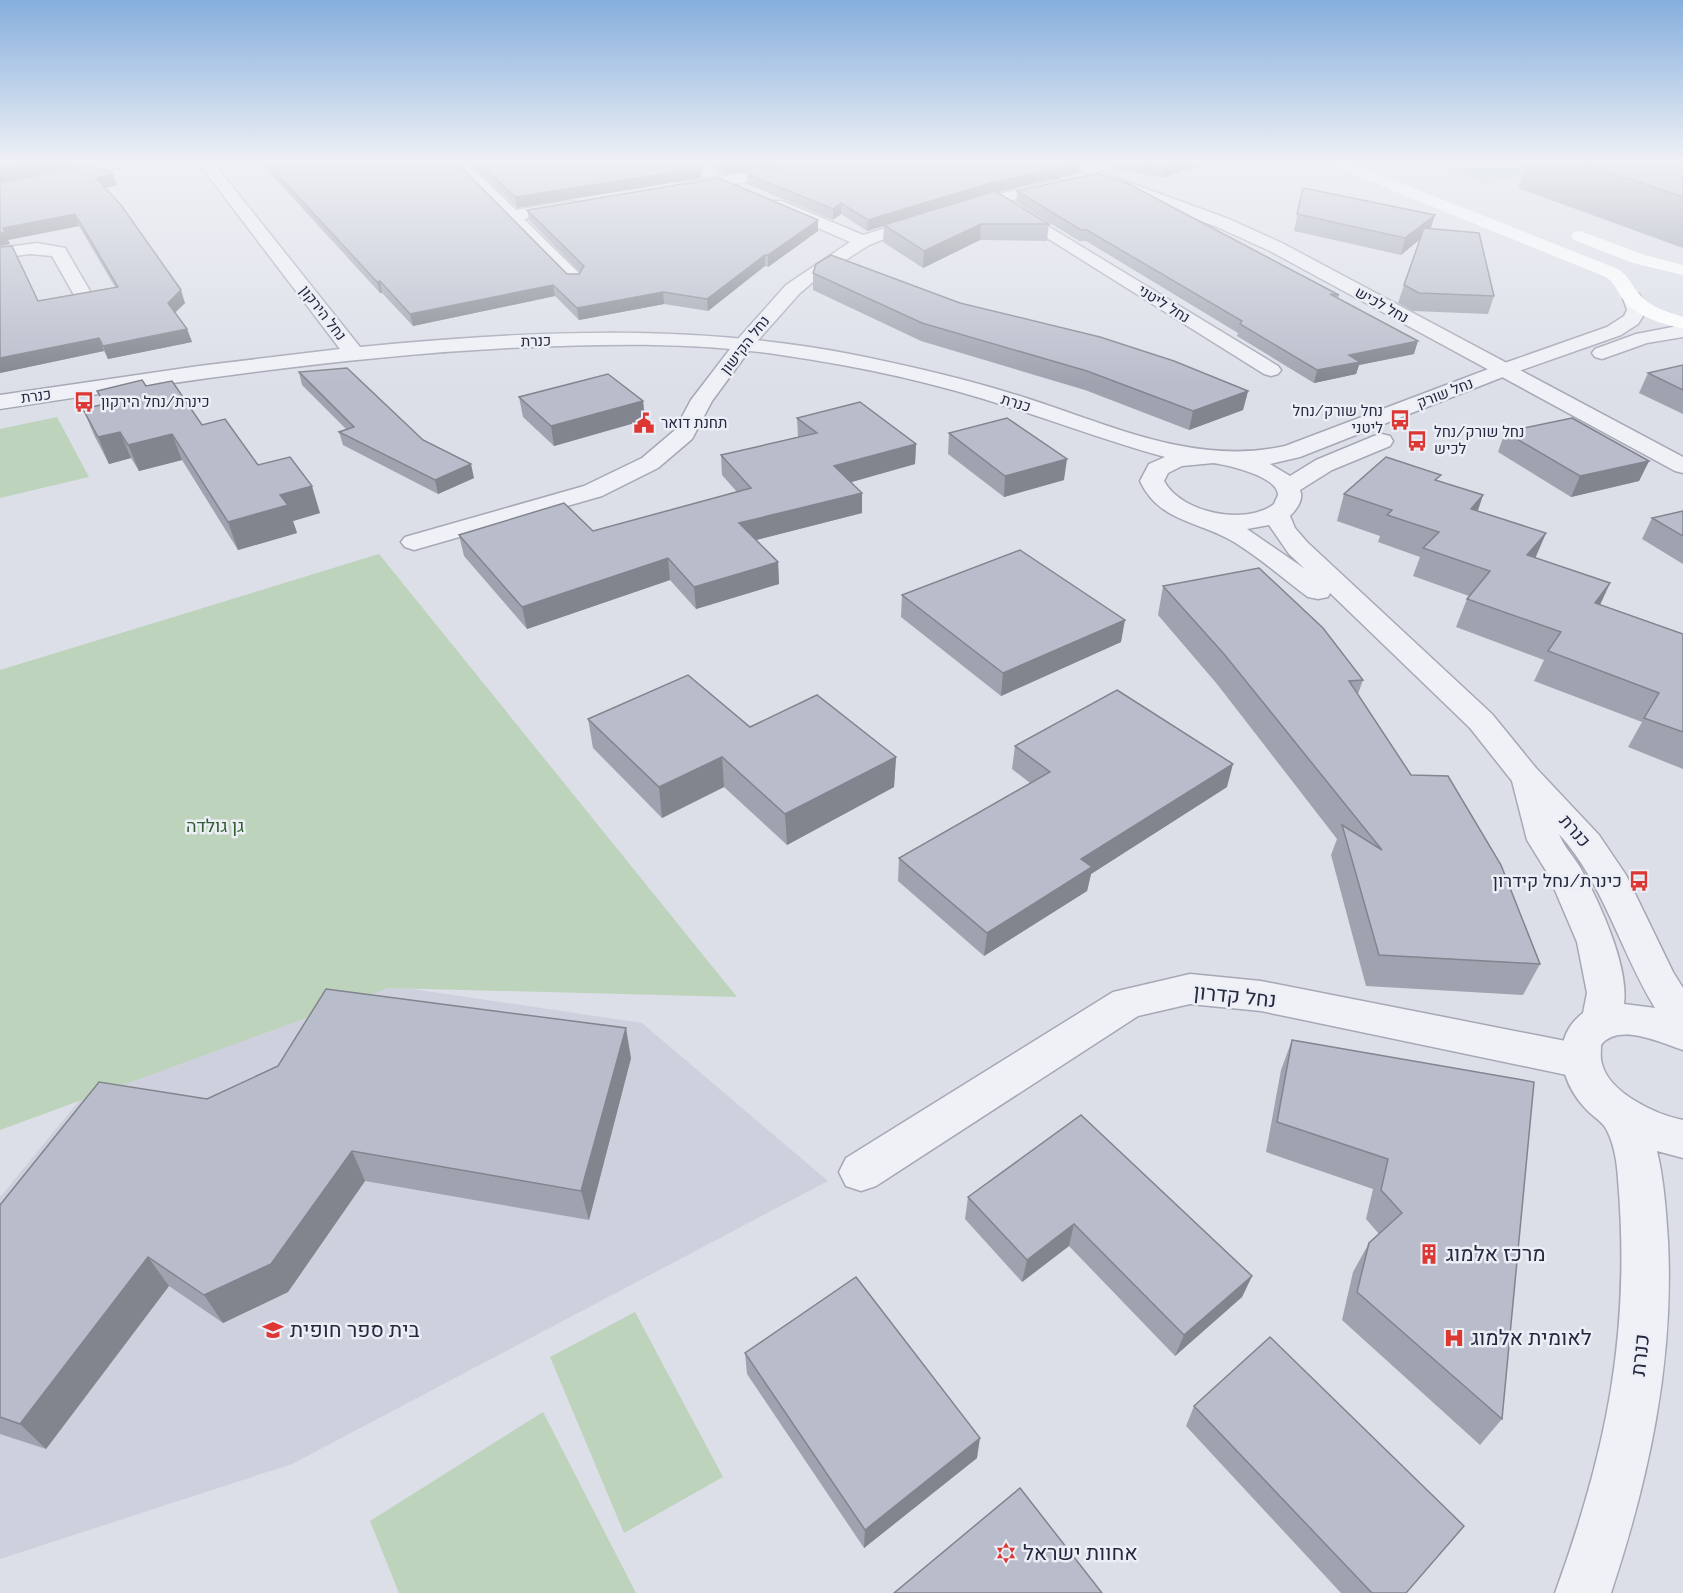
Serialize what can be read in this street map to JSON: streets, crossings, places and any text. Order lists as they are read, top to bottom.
{
  "streets": {
    "street": [
      "נחל ליטני",
      "נחל לכיש",
      "נחל הירקון",
      "כנרת",
      "נחל הקישון",
      "נחל שורק",
      "נחל קדרון"
    ]
  },
  "crossings": [
    ["נחל לכיש", "נחל שורק"],
    ["נחל הירקון", "כנרת"],
    ["כנרת", "נחל הקישון"],
    ["כנרת", "נחל שורק"]
  ],
  "parks": ["גן גולדה"],
  "places": {
    "bus stop": [
      "כינרת/נחל הירקון",
      "נחל שורק/נחל ליטני",
      "נחל שורק/נחל לכיש",
      "כינרת/נחל קידרון"
    ],
    "public building": ["תחנת דואר"],
    "building": ["מרכז אלמוג"],
    "school or university": ["בית ספר חופית"],
    "hospital": ["לאומית אלמוג"],
    "synagogue": ["אחוות ישראל"]
  }
}
